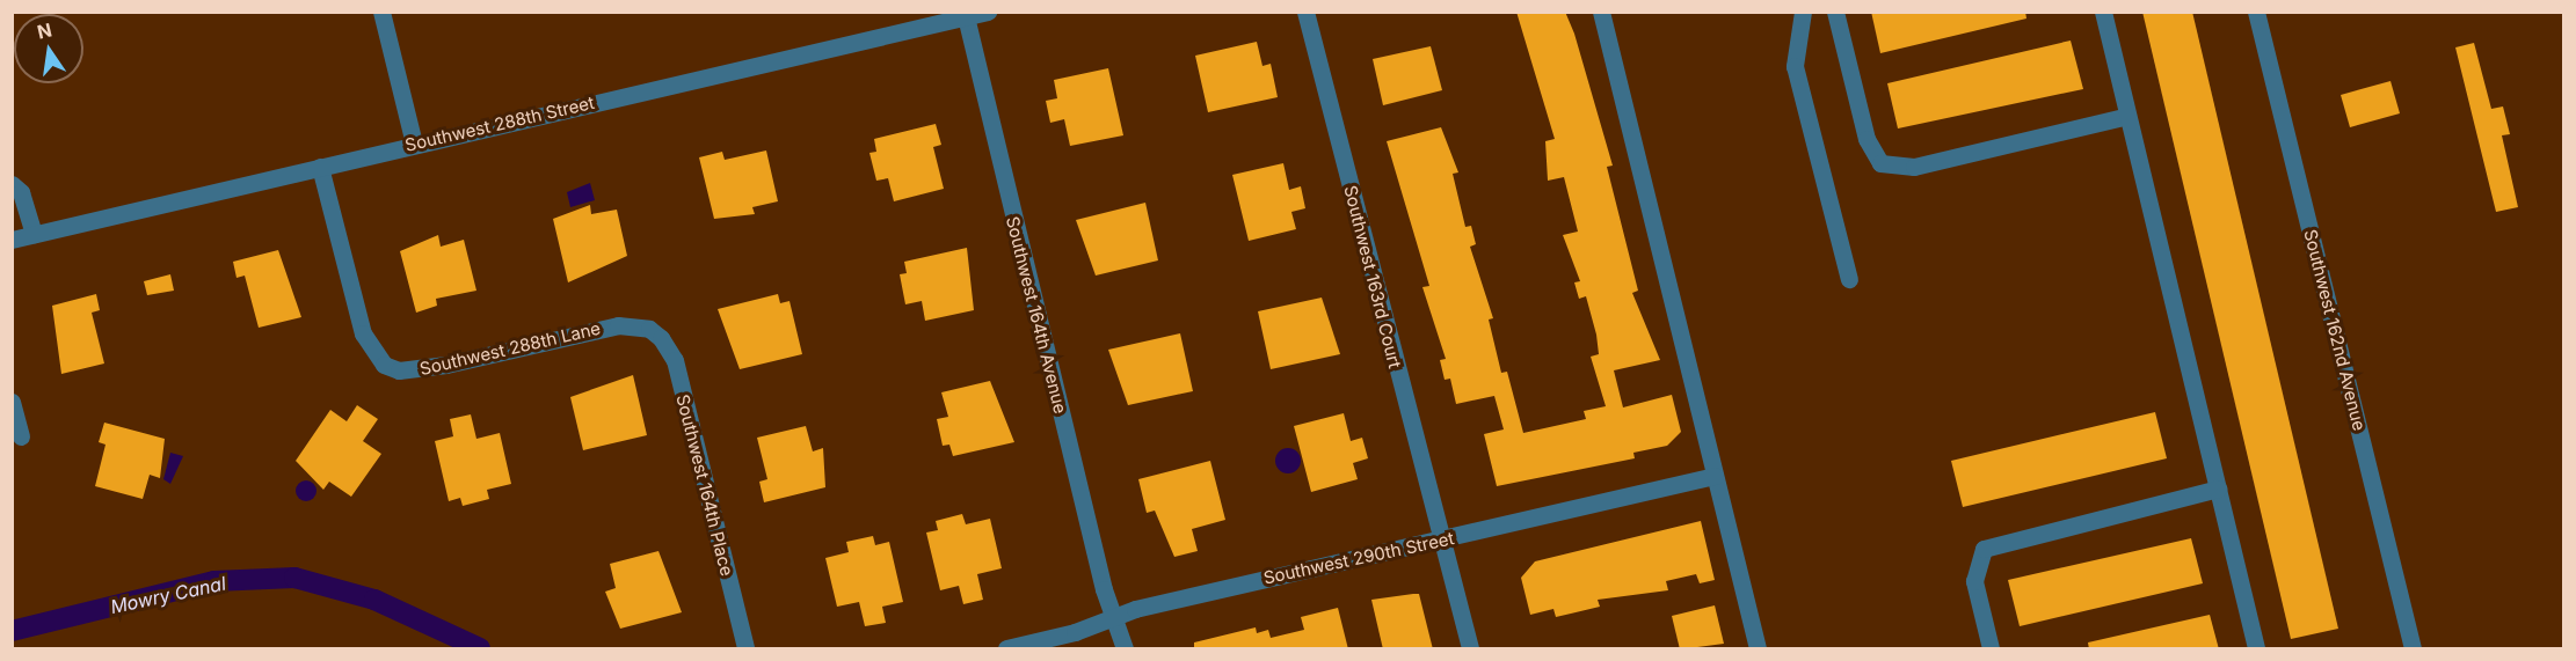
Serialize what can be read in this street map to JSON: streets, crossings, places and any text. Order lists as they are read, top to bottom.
{
  "streets": {
    "street": [
      "Southwest 288th Street",
      "Southwest 163rd Court",
      "Southwest 164th Avenue",
      "Southwest 162nd Avenue",
      "Southwest 288th Lane",
      "Southwest 164th Place",
      "Southwest 290th Street"
    ]
  },
  "crossings": [
    ["Southwest 288th Street", "Southwest 164th Avenue"],
    ["Southwest 288th Street", "Southwest 288th Lane"],
    ["Southwest 163rd Court", "Southwest 290th Street"],
    ["Southwest 164th Avenue", "Southwest 290th Street"],
    ["Southwest 288th Lane", "Southwest 164th Place"]
  ],
  "water": ["Mowry Canal"],
  "north": "top"
}
